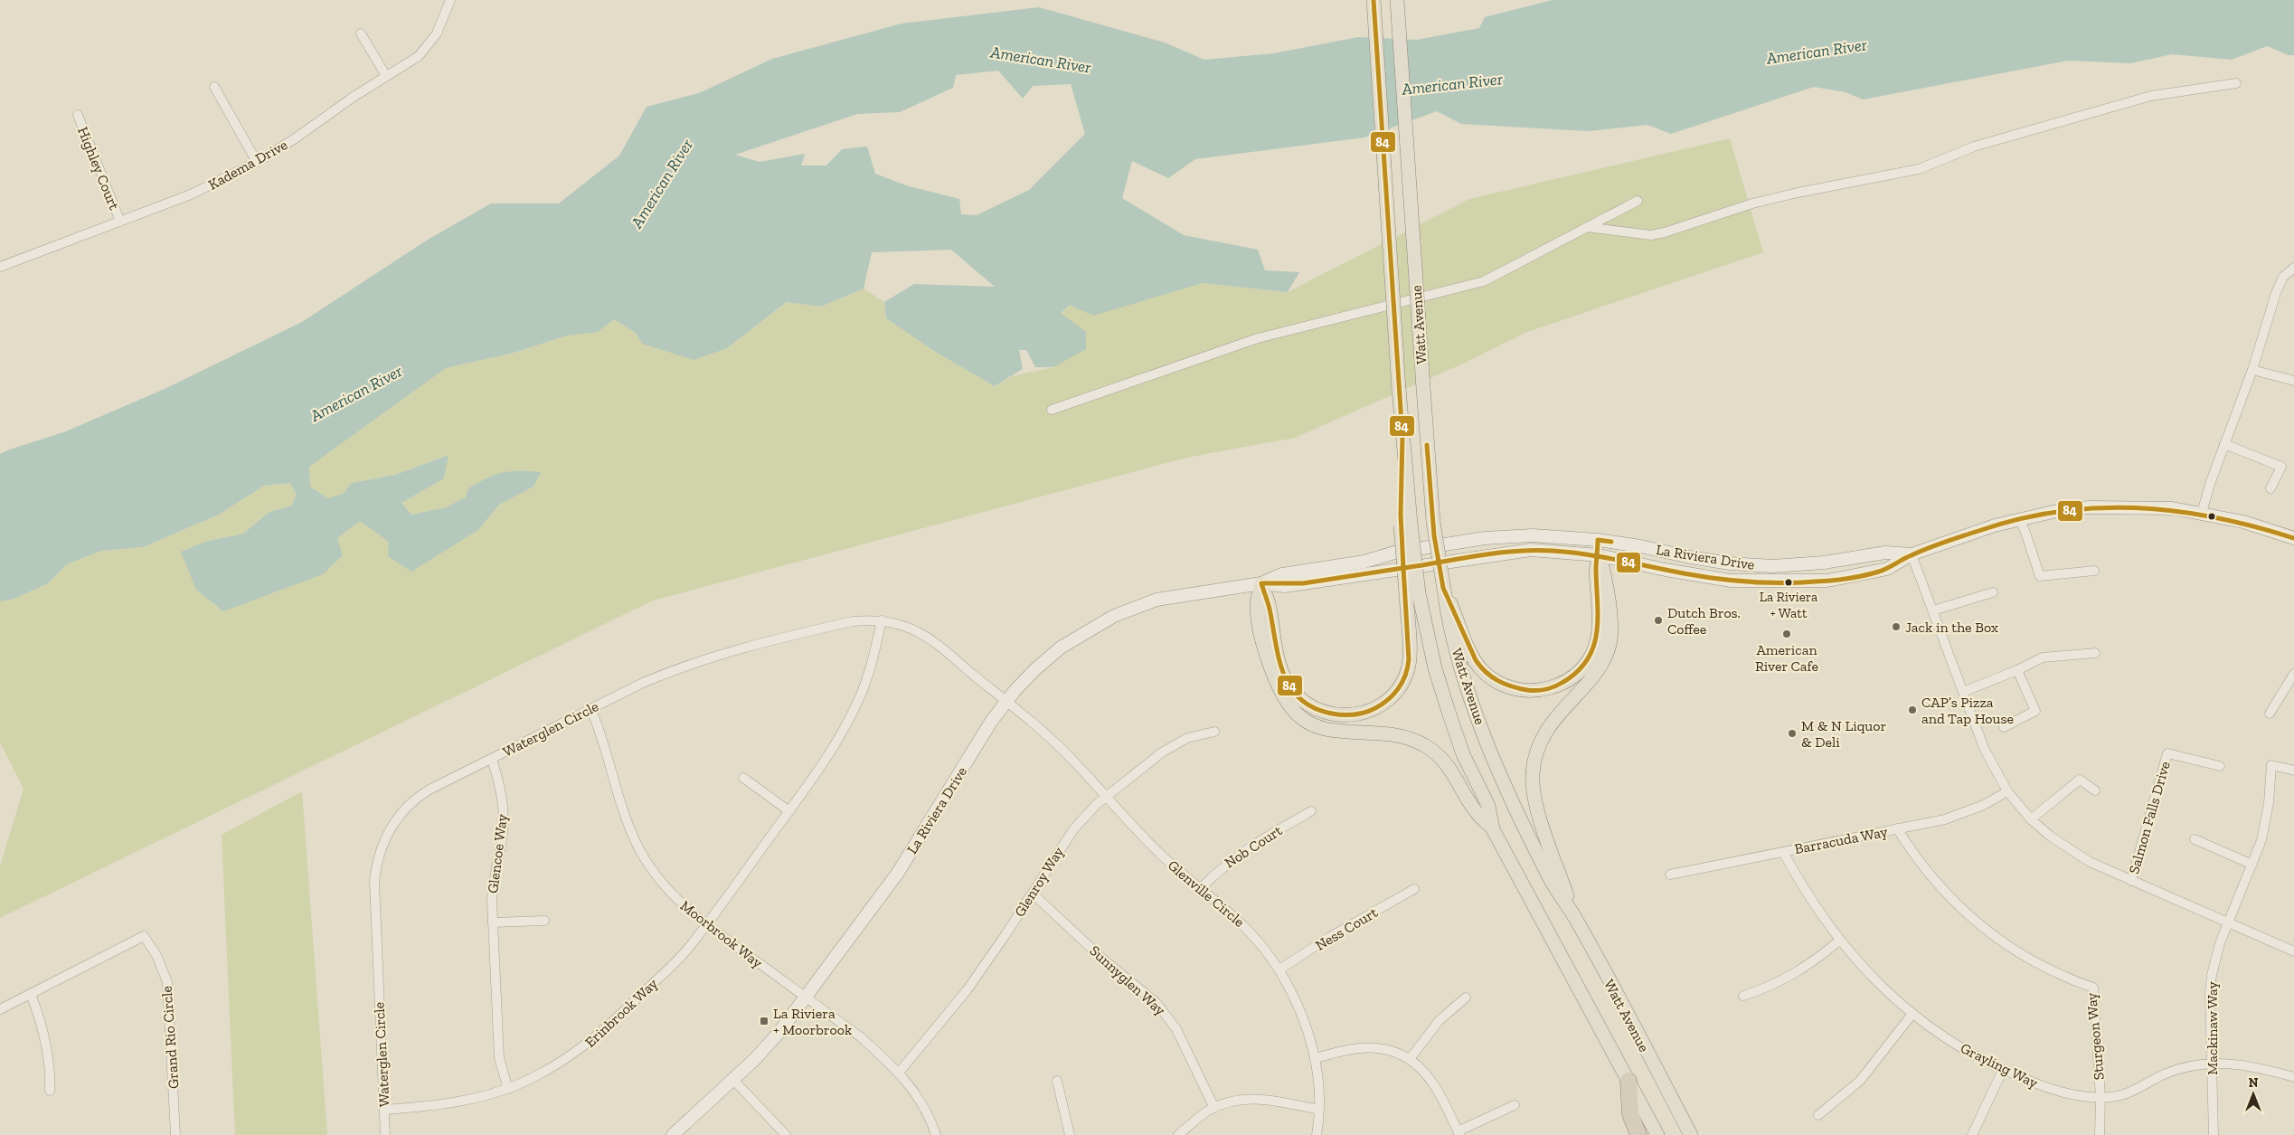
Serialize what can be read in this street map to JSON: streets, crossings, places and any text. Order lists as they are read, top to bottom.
{
  "streets": {
    "main road": ["Watt Avenue"],
    "street": [
      "Kadema Drive",
      "Highley Court",
      "La Riviera Drive",
      "Waterglen Circle",
      "Salmon Falls Drive",
      "Barracuda Way",
      "Nob Court",
      "Glencoe Way",
      "Glenroy Way",
      "Glenville Circle",
      "Ness Court",
      "Moorbrook Way",
      "Sunnyglen Way",
      "Erinbrook Way",
      "Mackinaw Way",
      "Sturgeon Way",
      "Grand Rio Circle",
      "Grayling Way"
    ]
  },
  "crossings": [
    ["Kadema Drive", "Highley Court"],
    ["La Riviera Drive", "Waterglen Circle"],
    ["La Riviera Drive", "Salmon Falls Drive"],
    ["La Riviera Drive", "Glenville Circle"],
    ["La Riviera Drive", "Moorbrook Way"],
    ["Waterglen Circle", "Glencoe Way"],
    ["Waterglen Circle", "Glenville Circle"],
    ["Waterglen Circle", "Moorbrook Way"],
    ["Waterglen Circle", "Erinbrook Way"],
    ["Salmon Falls Drive", "Barracuda Way"],
    ["Salmon Falls Drive", "Mackinaw Way"],
    ["Barracuda Way", "Sturgeon Way"],
    ["Barracuda Way", "Grayling Way"],
    ["Nob Court", "Glenville Circle"],
    ["Glencoe Way", "Erinbrook Way"],
    ["Glenroy Way", "Glenville Circle"],
    ["Glenroy Way", "Sunnyglen Way"],
    ["Glenville Circle", "Ness Court"],
    ["Moorbrook Way", "Erinbrook Way"],
    ["Mackinaw Way", "Grayling Way"],
    ["Sturgeon Way", "Grayling Way"]
  ],
  "water": ["American River"],
  "places": {
    "other": [
      "La Riviera + Watt",
      "Dutch Bros. Coffee",
      "Jack in the Box",
      "American River Cafe",
      "CAP’s Pizza and Tap House",
      "M & N Liquor & Deli"
    ],
    "transit": ["La Riviera + Moorbrook"]
  },
  "lines": ["transit line 84"],
  "north": "top"
}
